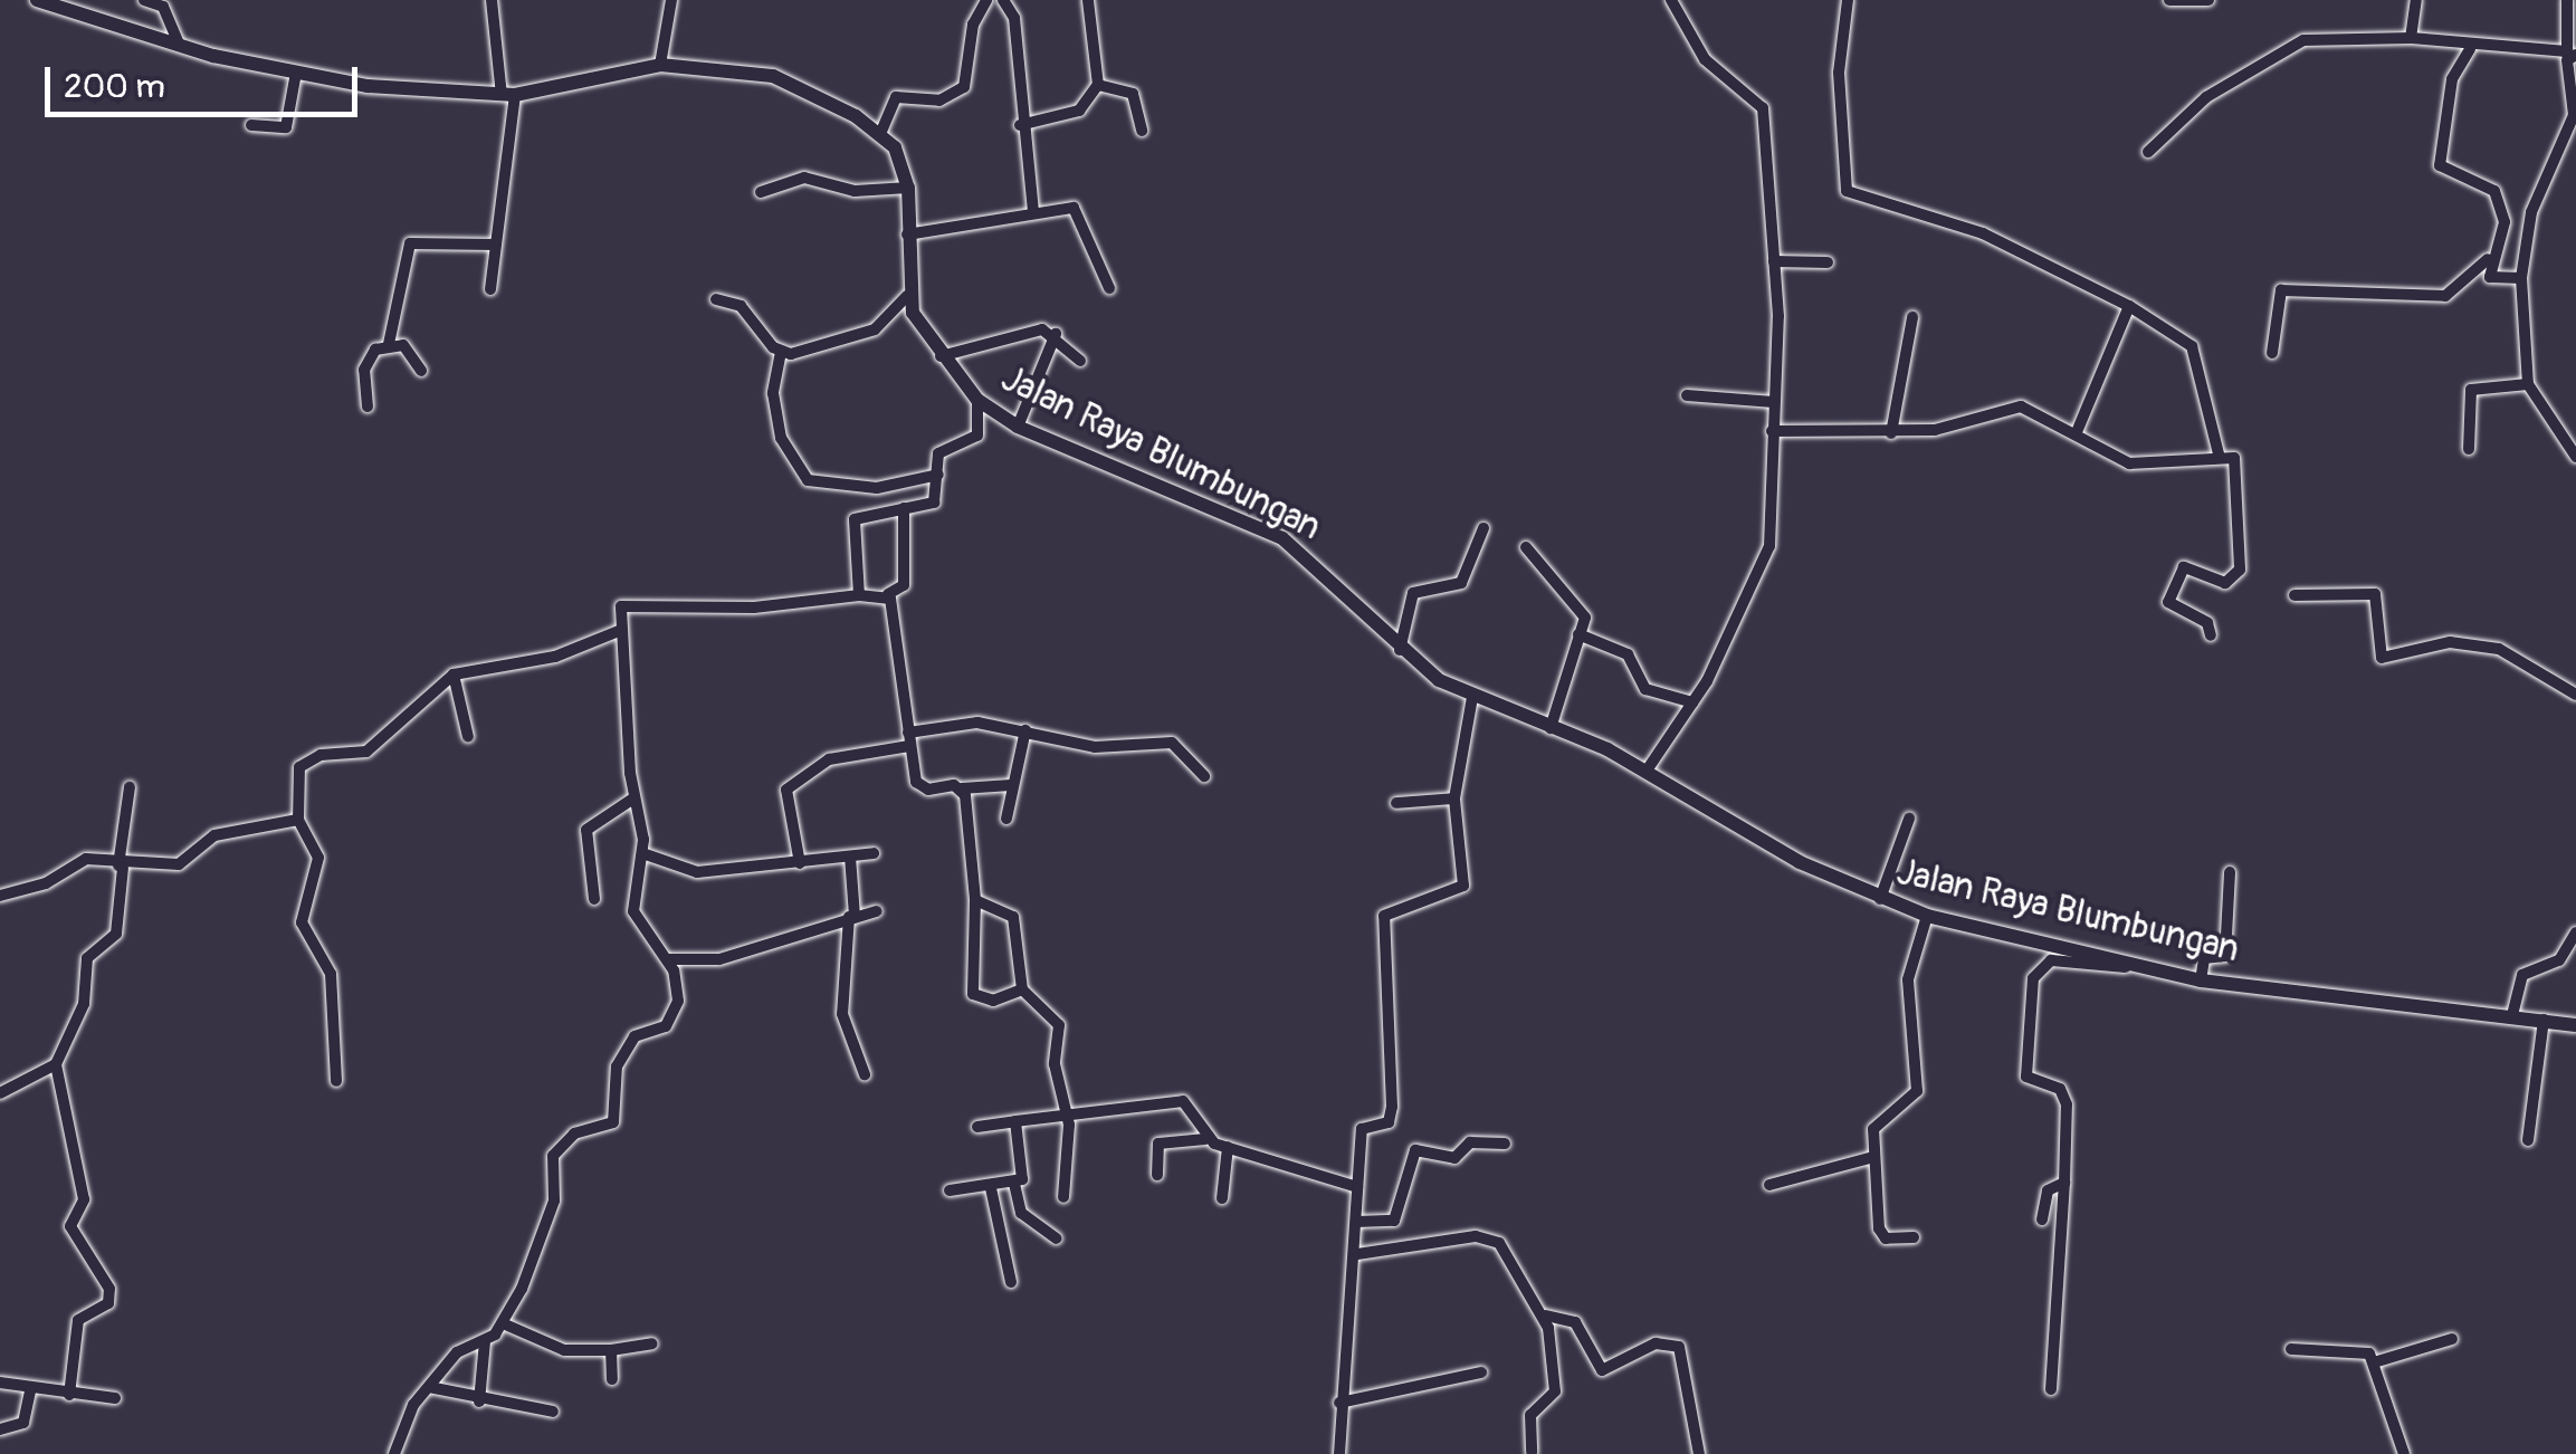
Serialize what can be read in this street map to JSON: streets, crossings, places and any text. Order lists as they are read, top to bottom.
{
  "streets": {
    "main road": ["Jalan Raya Blumbungan"]
  },
  "scale_bar": "200 m"
}
